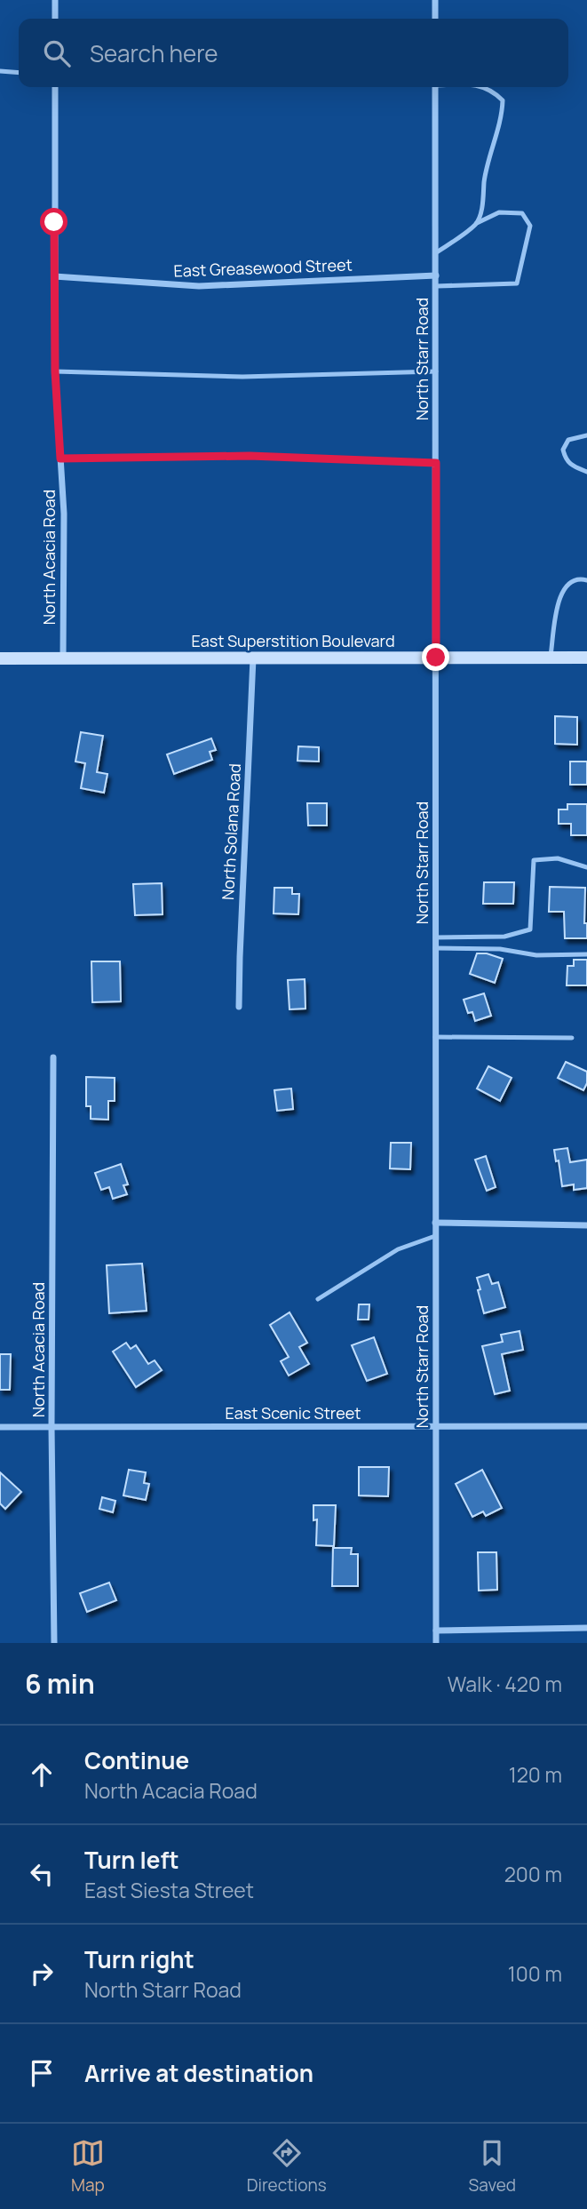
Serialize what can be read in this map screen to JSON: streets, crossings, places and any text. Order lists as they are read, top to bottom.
{
  "streets": {
    "main road": ["East Superstition Boulevard"],
    "street": [
      "East Greasewood Street",
      "North Starr Road",
      "North Acacia Road",
      "North Solana Road",
      "East Scenic Street"
    ]
  },
  "crossings": [
    ["East Greasewood Street", "North Starr Road"],
    ["East Greasewood Street", "North Acacia Road"],
    ["North Starr Road", "East Superstition Boulevard"],
    ["North Starr Road", "East Scenic Street"],
    ["North Acacia Road", "East Superstition Boulevard"],
    ["North Acacia Road", "East Scenic Street"],
    ["East Superstition Boulevard", "North Solana Road"]
  ],
  "page": {
    "search": "Search here",
    "heading": ["6 min", "Walk · 420 m"],
    "list": [
      ["Continue", "North Acacia Road", "120 m"],
      ["Turn left", "East Siesta Street", "200 m"],
      ["Turn right", "North Starr Road", "100 m"],
      "Arrive at destination"
    ],
    "nav": ["Map", "Directions", "Saved"]
  }
}
